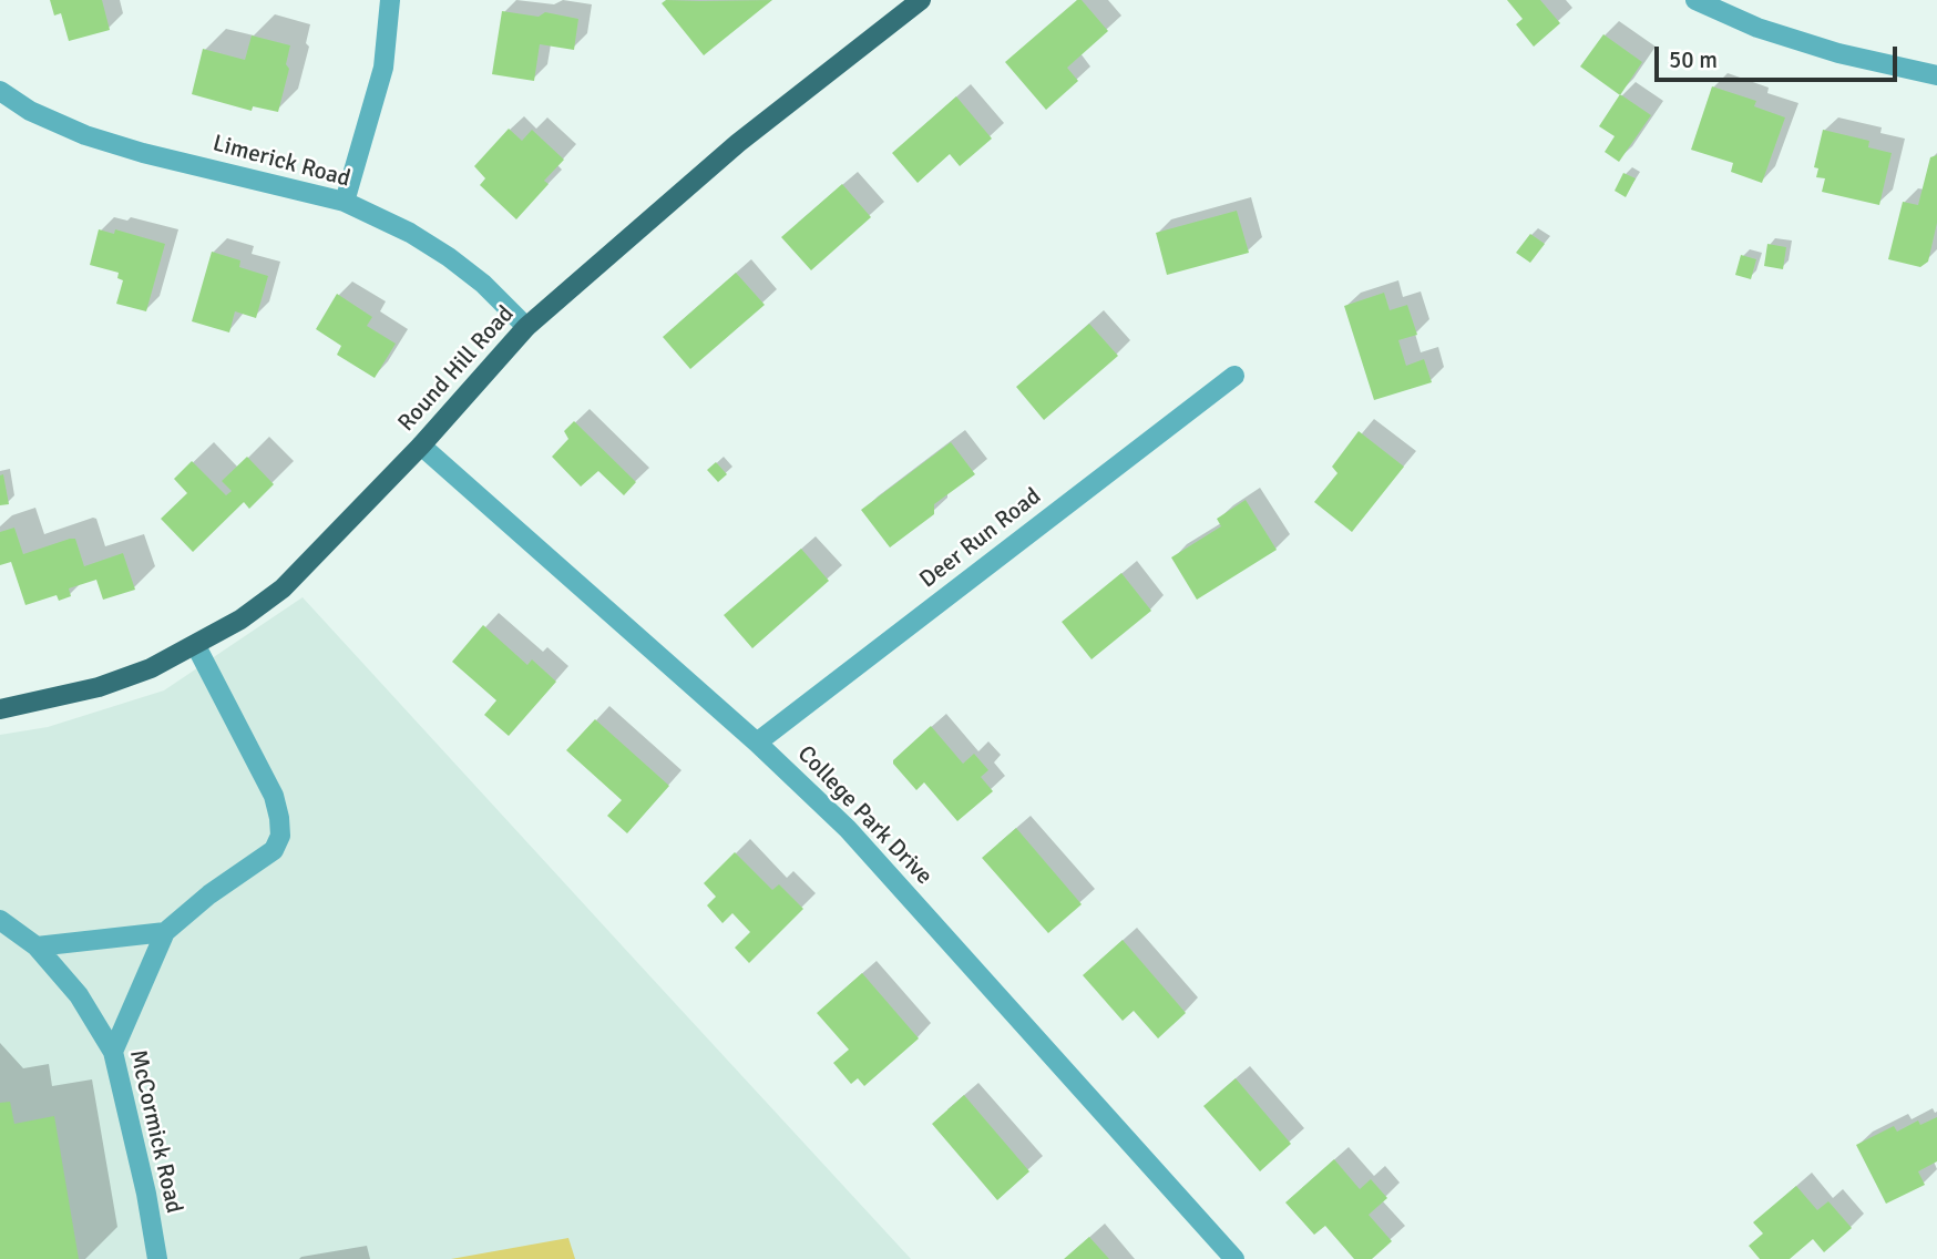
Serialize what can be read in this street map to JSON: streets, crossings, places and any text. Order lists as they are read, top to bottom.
{
  "streets": {
    "main road": ["Round Hill Road"],
    "street": [
      "Limerick Road",
      "Deer Run Road",
      "College Park Drive",
      "McCormick Road"
    ]
  },
  "crossings": [
    ["Limerick Road", "Round Hill Road"],
    ["Round Hill Road", "College Park Drive"],
    ["Deer Run Road", "College Park Drive"]
  ],
  "scale_bar": "50 m"
}
